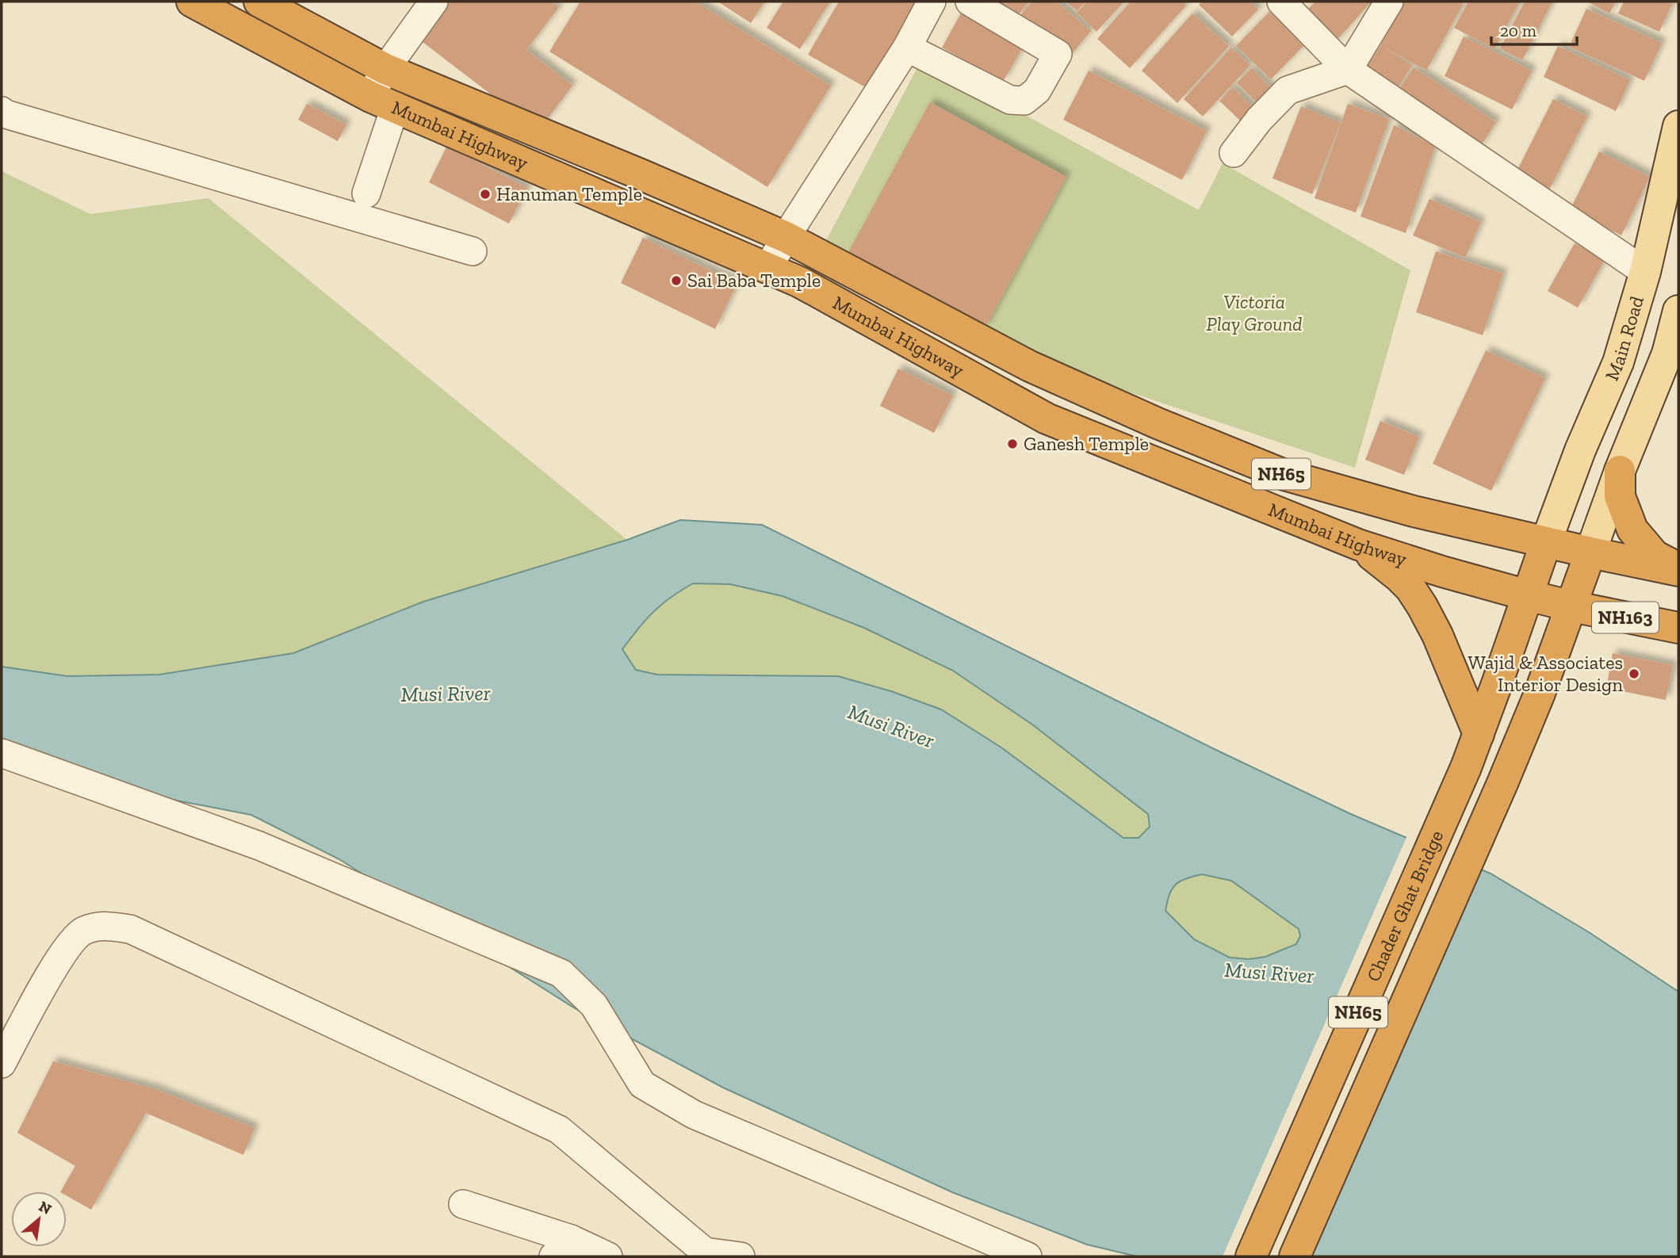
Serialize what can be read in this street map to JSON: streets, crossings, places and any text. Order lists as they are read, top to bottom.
{
  "streets": {
    "highway": [
      "Mumbai Highway",
      "NH65",
      "NH163",
      "Chader Ghat Bridge"
    ],
    "main road": ["Main Road"]
  },
  "crossings": [
    ["Mumbai Highway", "Main Road"],
    ["Mumbai Highway", "NH65"],
    ["Mumbai Highway", "NH163"],
    ["Main Road", "NH65"],
    ["NH65", "NH163"],
    ["NH65", "Chader Ghat Bridge"],
    ["NH163", "Chader Ghat Bridge"]
  ],
  "water": ["Musi River"],
  "parks": ["Victoria Play Ground"],
  "places": [
    "Hanuman Temple",
    "Sai Baba Temple",
    "Ganesh Temple",
    "Wajid & Associates Interior Design"
  ],
  "scale_bar": "20 m",
  "north": "top right"
}
